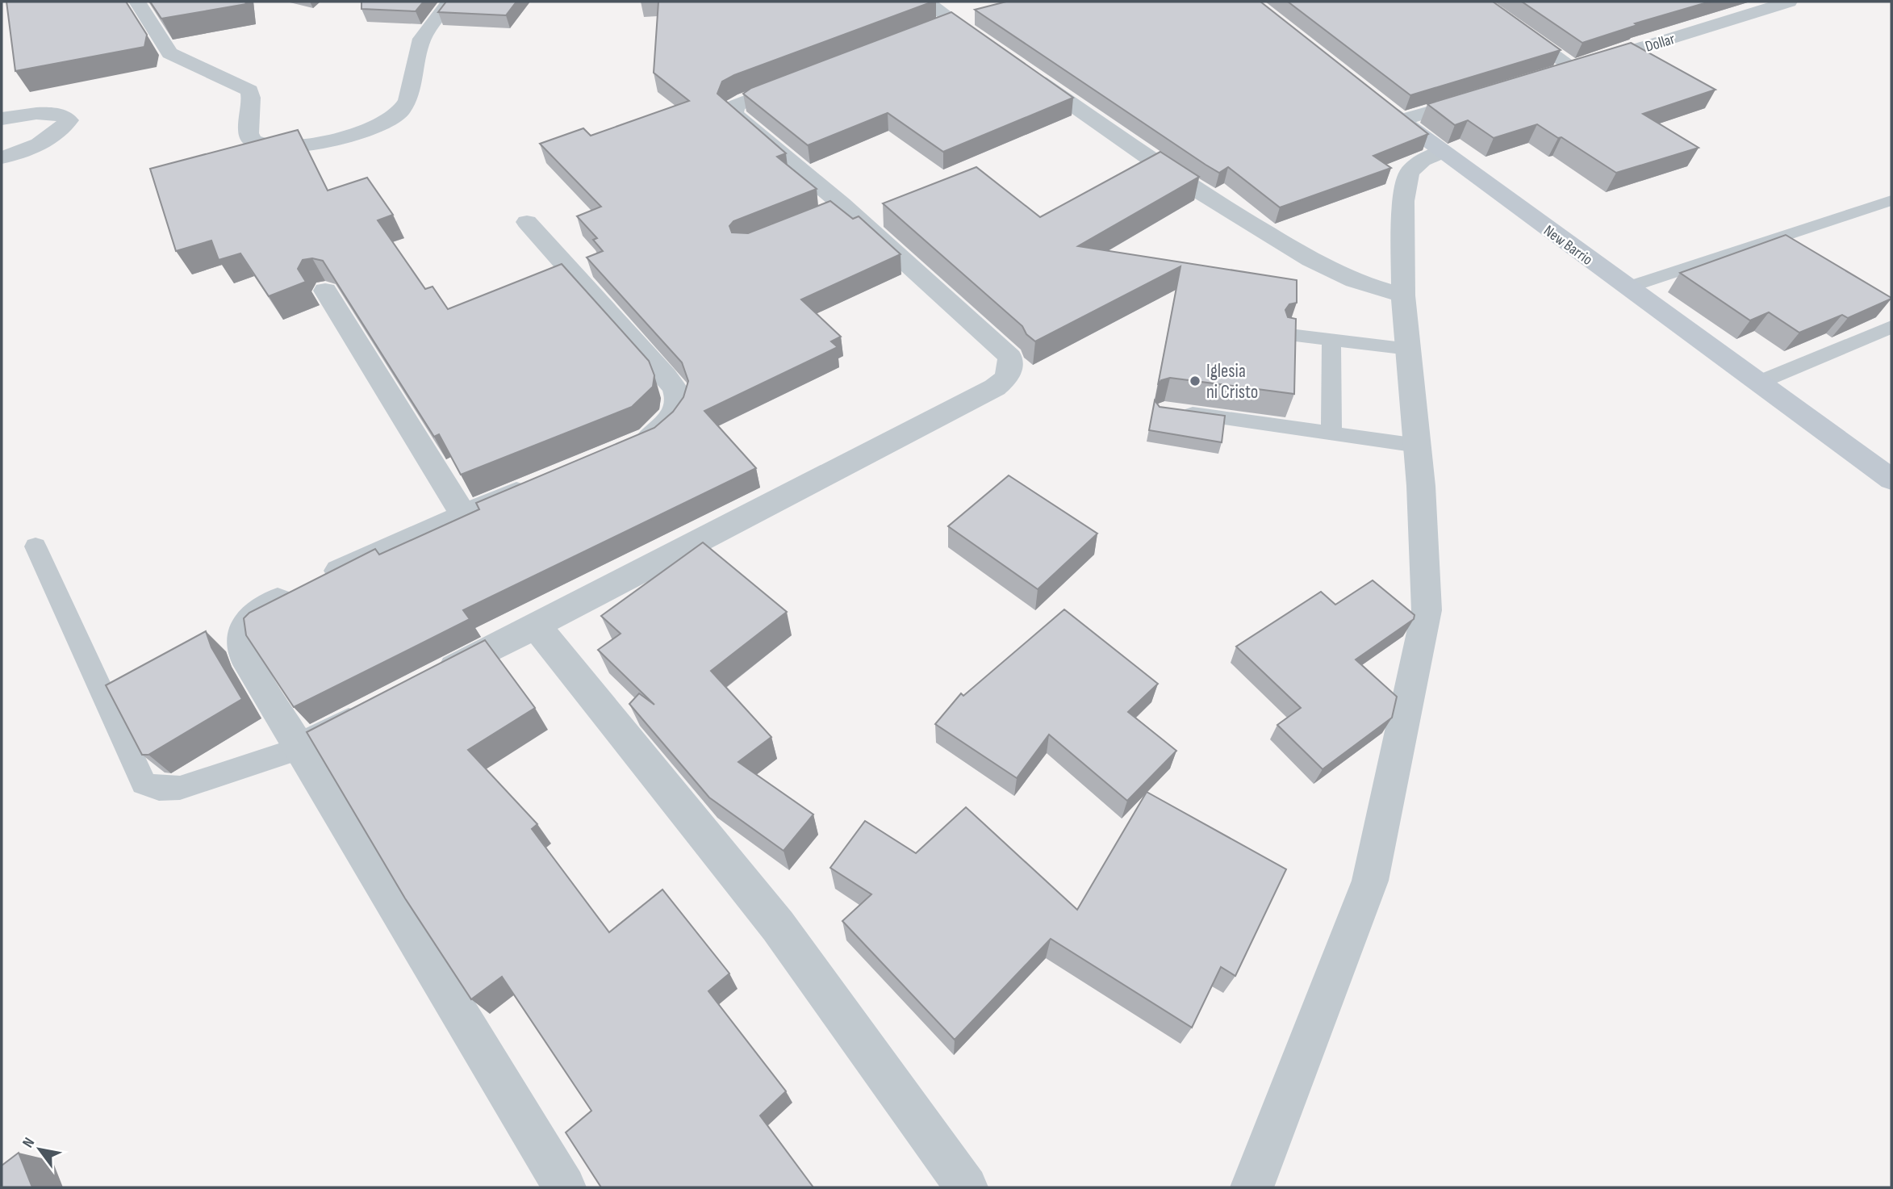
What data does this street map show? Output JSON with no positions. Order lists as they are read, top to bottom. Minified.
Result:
{"streets":{"main road":["New Barrio"],"street":["Dollar"]},"places":["Iglesia ni Cristo"],"north":"top left"}
